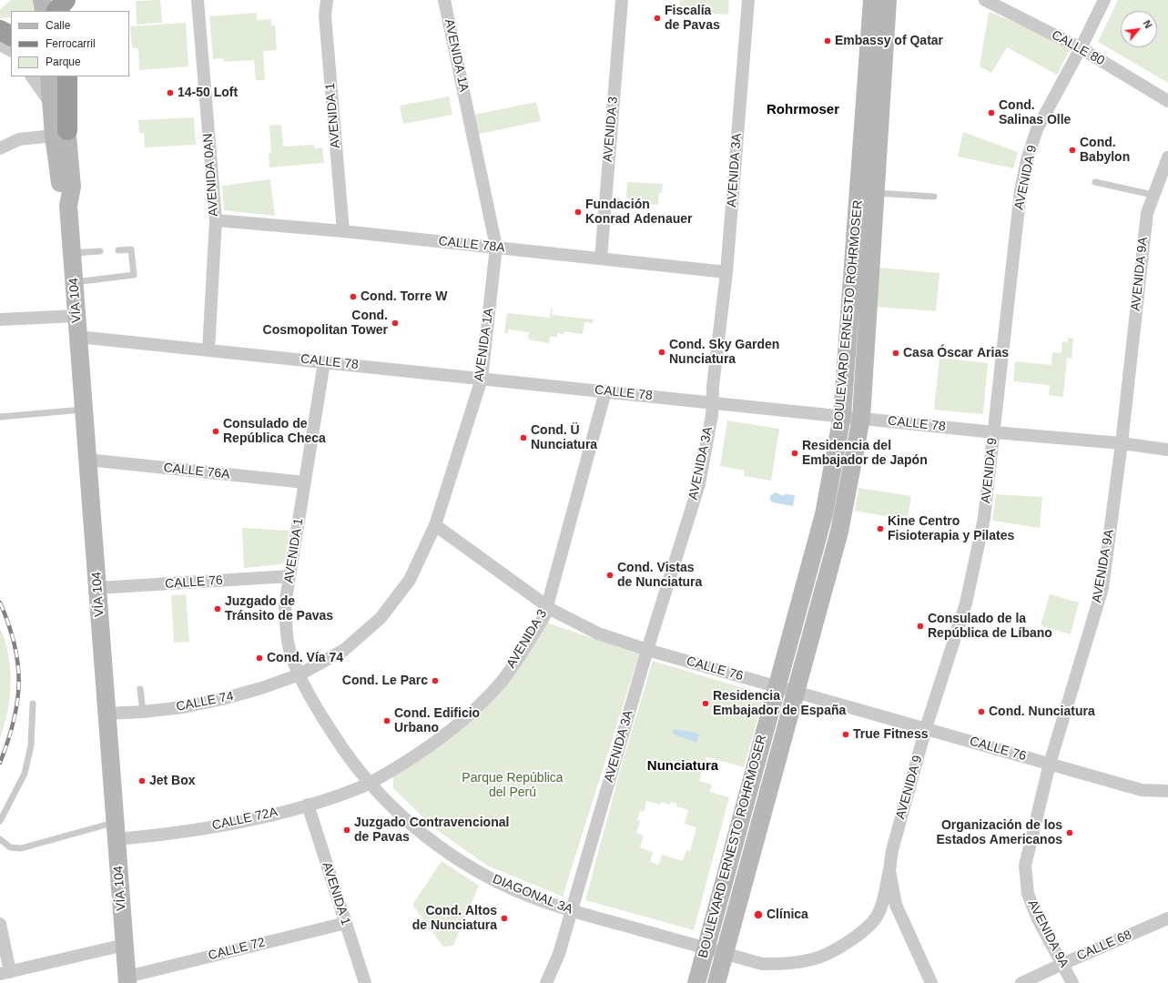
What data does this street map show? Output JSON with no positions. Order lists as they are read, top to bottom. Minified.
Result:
{"streets":{"main road":["VÍA 104","BOULEVARD ERNESTO ROHRMOSER"],"street":["CALLE 80","AVENIDA 1A","AVENIDA 1","AVENIDA 3","AVENIDA 3A","AVENIDA 0AN","AVENIDA 9","CALLE 78A","AVENIDA 9A","CALLE 78","CALLE 76A","CALLE 76","CALLE 74","CALLE 72A","DIAGONAL 3A","CALLE 68","CALLE 72"]},"crossings":[["CALLE 80","AVENIDA 9"],["AVENIDA 1A","AVENIDA 1"],["AVENIDA 1A","CALLE 78A"],["AVENIDA 1A","CALLE 78"],["AVENIDA 1A","CALLE 76"],["AVENIDA 1A","CALLE 74"],["AVENIDA 1","AVENIDA 3"],["AVENIDA 1","CALLE 78A"],["AVENIDA 1","CALLE 78"],["AVENIDA 1","CALLE 76A"],["AVENIDA 1","CALLE 76"],["AVENIDA 1","CALLE 74"],["AVENIDA 1","CALLE 72A"],["AVENIDA 1","DIAGONAL 3A"],["AVENIDA 1","CALLE 72"],["AVENIDA 3","CALLE 78A"],["AVENIDA 3","CALLE 78"],["AVENIDA 3","CALLE 76"],["AVENIDA 3","CALLE 72A"],["AVENIDA 3","DIAGONAL 3A"],["AVENIDA 3A","CALLE 78A"],["AVENIDA 3A","CALLE 78"],["AVENIDA 3A","CALLE 76"],["AVENIDA 3A","DIAGONAL 3A"],["AVENIDA 0AN","CALLE 78A"],["AVENIDA 0AN","CALLE 78"],["AVENIDA 9","CALLE 78"],["AVENIDA 9","CALLE 76"],["AVENIDA 9","DIAGONAL 3A"],["AVENIDA 9A","CALLE 78"],["AVENIDA 9A","CALLE 76"],["AVENIDA 9A","CALLE 68"],["VÍA 104","CALLE 78"],["VÍA 104","CALLE 76A"],["VÍA 104","CALLE 76"],["VÍA 104","CALLE 74"],["VÍA 104","CALLE 72A"],["VÍA 104","CALLE 72"],["BOULEVARD ERNESTO ROHRMOSER","CALLE 78"],["BOULEVARD ERNESTO ROHRMOSER","CALLE 76"],["BOULEVARD ERNESTO ROHRMOSER","DIAGONAL 3A"],["CALLE 72A","DIAGONAL 3A"]],"districts":["Rohrmoser","Nunciatura"],"parks":["Parque República del Perú"],"places":["Fiscalía de Pavas","Embassy of Qatar","14-50 Loft","Cond. Salinas Olle","Cond. Babylon","Fundación Konrad Adenauer","Cond. Torre W","Cond. Cosmopolitan Tower","Cond. Sky Garden Nunciatura","Casa Óscar Arias","Consulado de República Checa","Cond. Ü Nunciatura","Residencia del Embajador de Japón","Kine Centro Fisioterapia y Pilates","Cond. Vistas de Nunciatura","Juzgado de Tránsito de Pavas","Consulado de la República de Líbano","Cond. Vía 74","Cond. Le Parc","Residencia Embajador de España","Cond. Nunciatura","Cond. Edificio Urbano","True Fitness","Jet Box","Juzgado Contravencional de Pavas","Organización de los Estados Americanos","Clínica","Cond. Altos de Nunciatura"],"legend":["Calle","Ferrocarril","Parque"],"north":"top right"}
